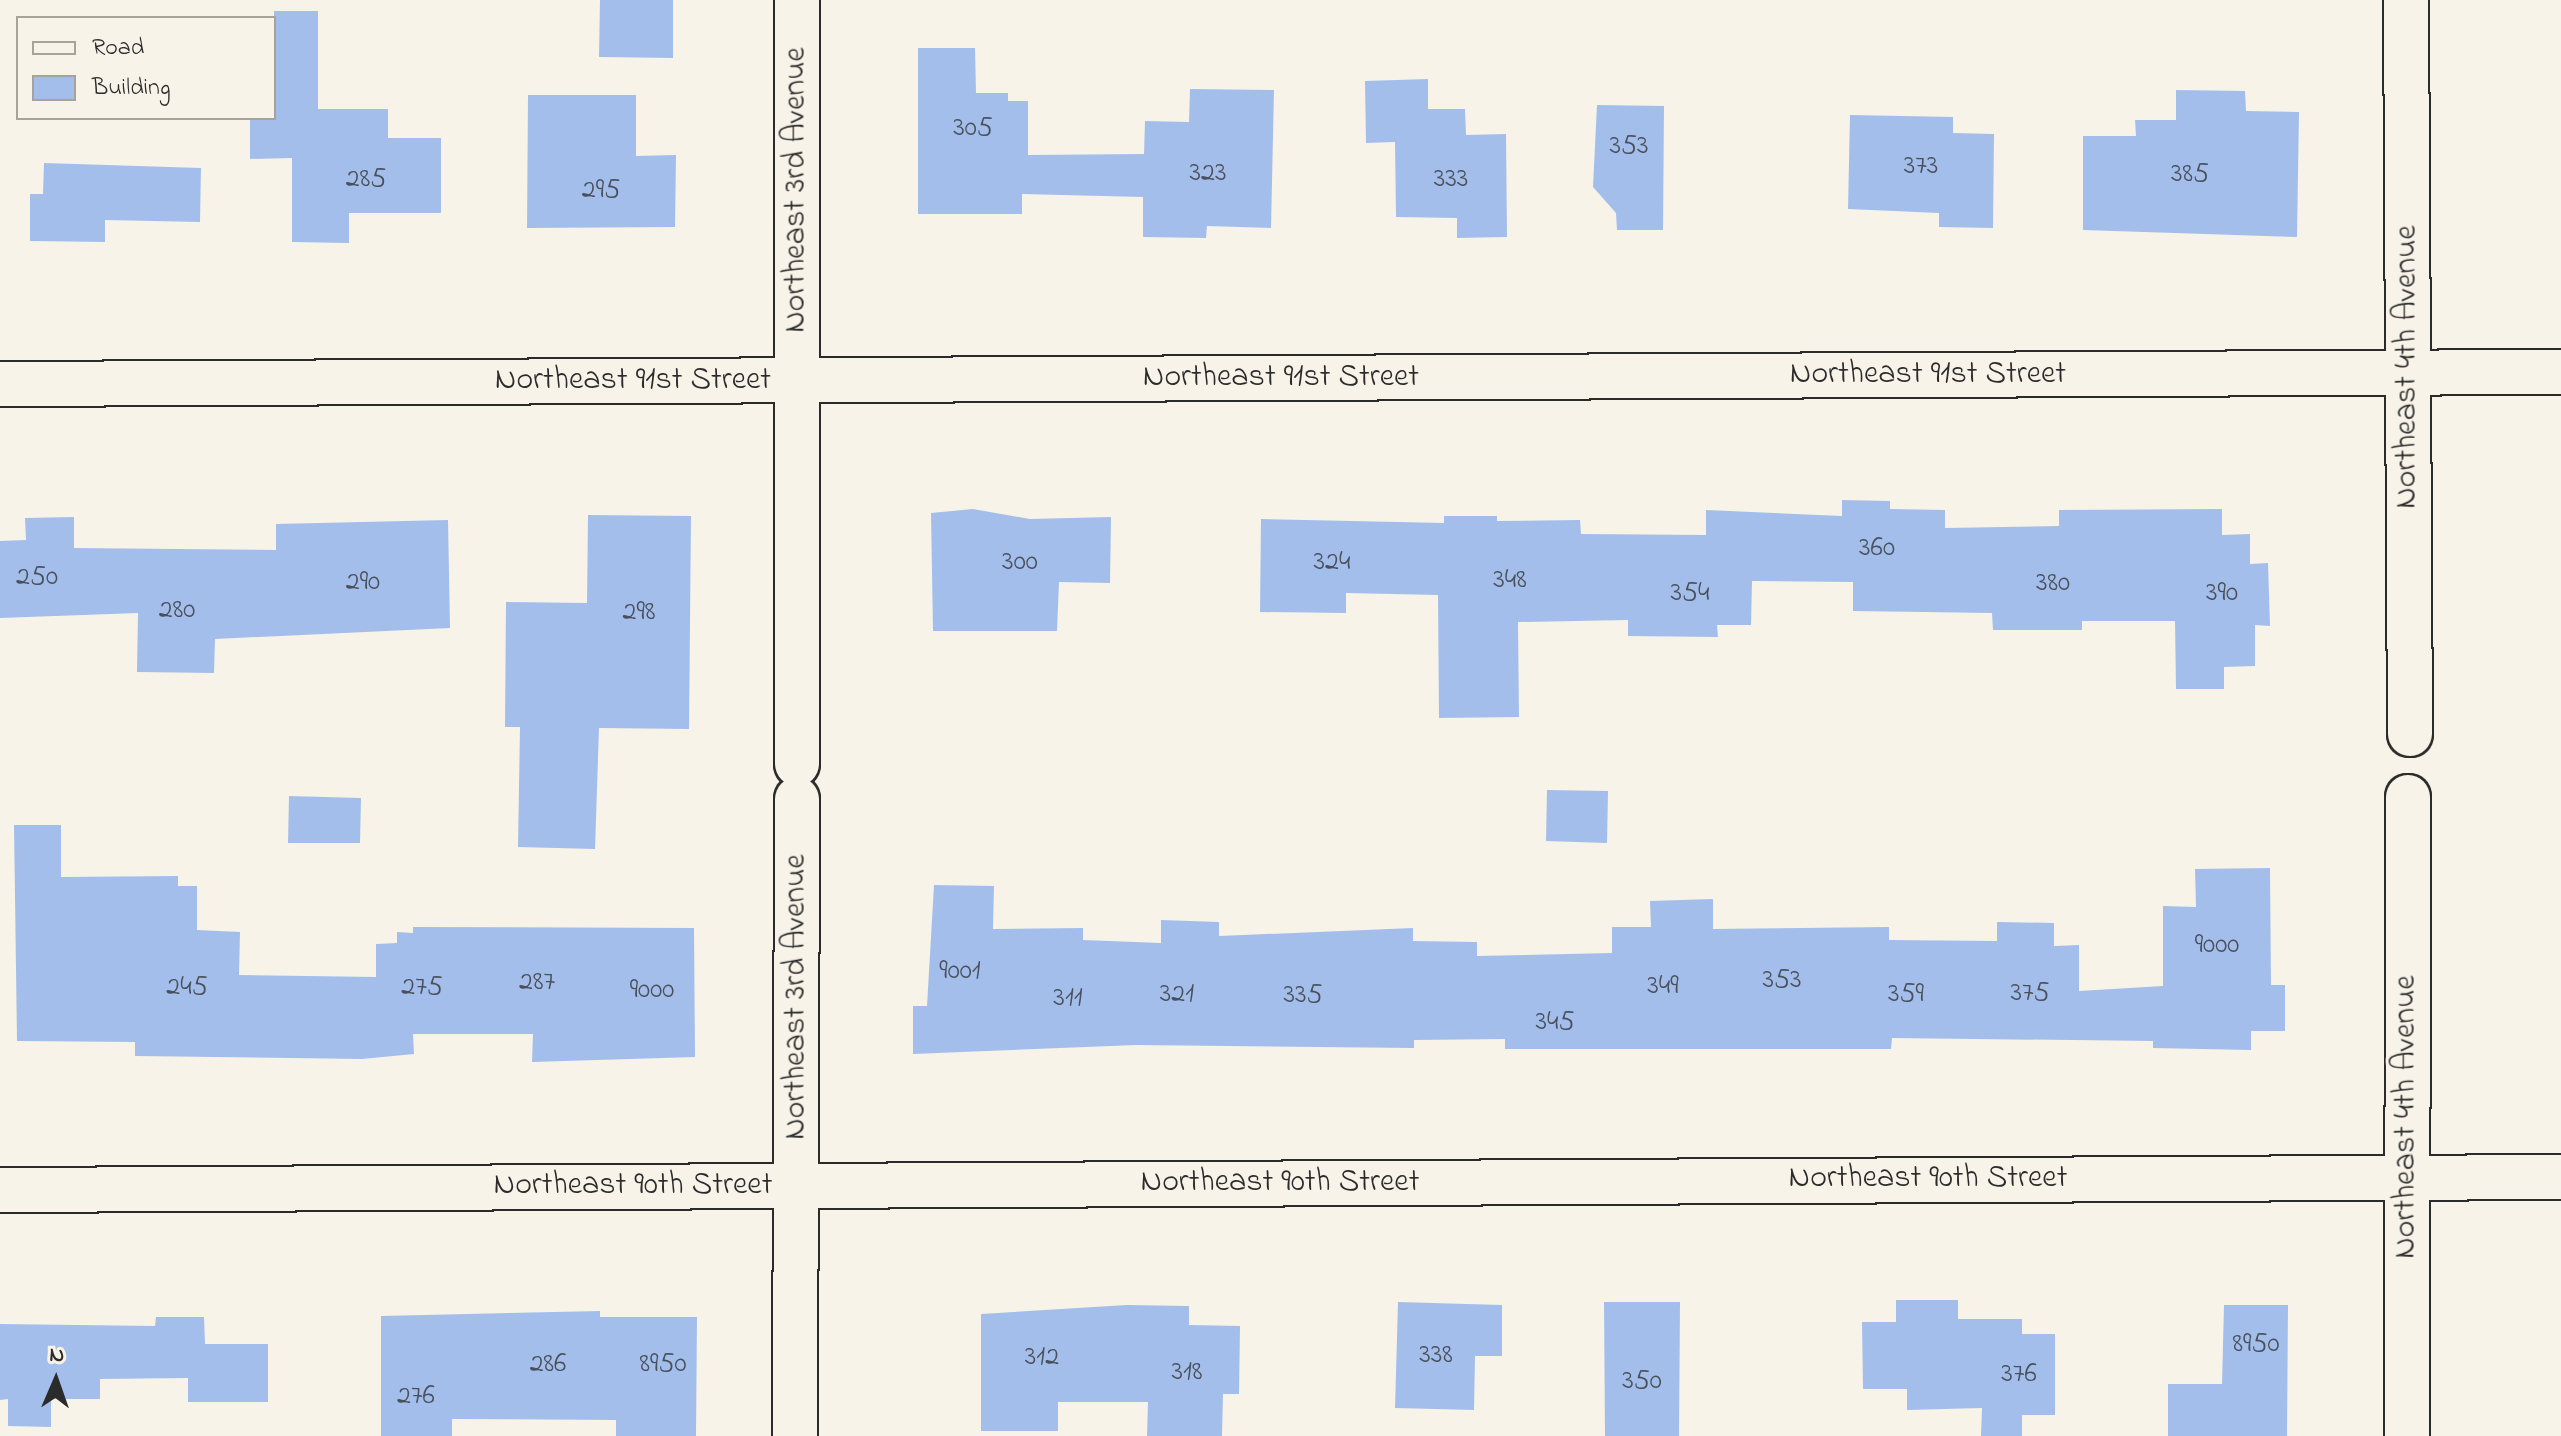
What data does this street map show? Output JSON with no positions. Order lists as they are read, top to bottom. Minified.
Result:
{"streets":{"street":["Northeast 3rd Avenue","Northeast 4th Avenue","Northeast 91st Street","Northeast 90th Street"]},"crossings":[["Northeast 3rd Avenue","Northeast 91st Street"],["Northeast 3rd Avenue","Northeast 90th Street"],["Northeast 4th Avenue","Northeast 91st Street"],["Northeast 4th Avenue","Northeast 90th Street"]],"house_numbers":["305","353","373","323","385","285","333","295","360","300","324","250","348","290","380","354","390","280","298","9000","9001","353","287","349","245","275","9000","375","321","359","335","311","345","8950","338","312","286","8950","318","376","350","276"],"legend":["Road","Building"],"north":"top"}
